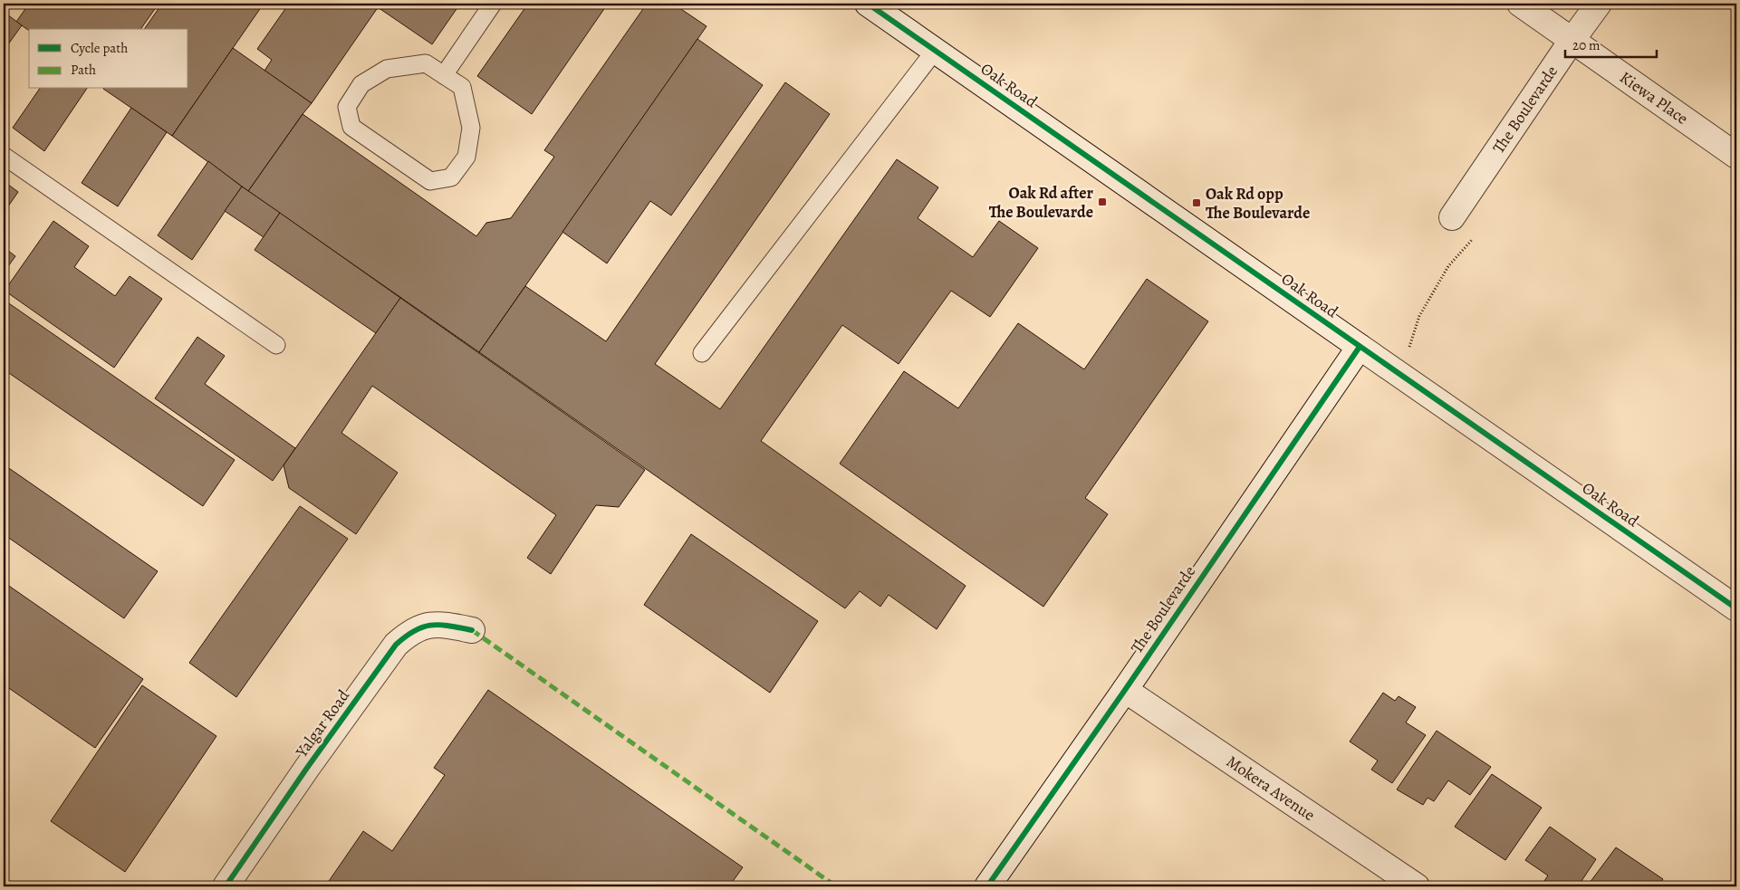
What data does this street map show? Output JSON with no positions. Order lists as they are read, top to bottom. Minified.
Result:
{"streets":{"street":["Oak Road","Kiewa Place","The Boulevarde","Yalgar Road","Mokera Avenue"]},"crossings":[["Oak Road","The Boulevarde"],["Kiewa Place","The Boulevarde"],["The Boulevarde","Mokera Avenue"]],"places":{"transit":["Oak Rd after The Boulevarde","Oak Rd opp The Boulevarde"]},"legend":["Cycle path","Path"],"scale_bar":"20 m"}
